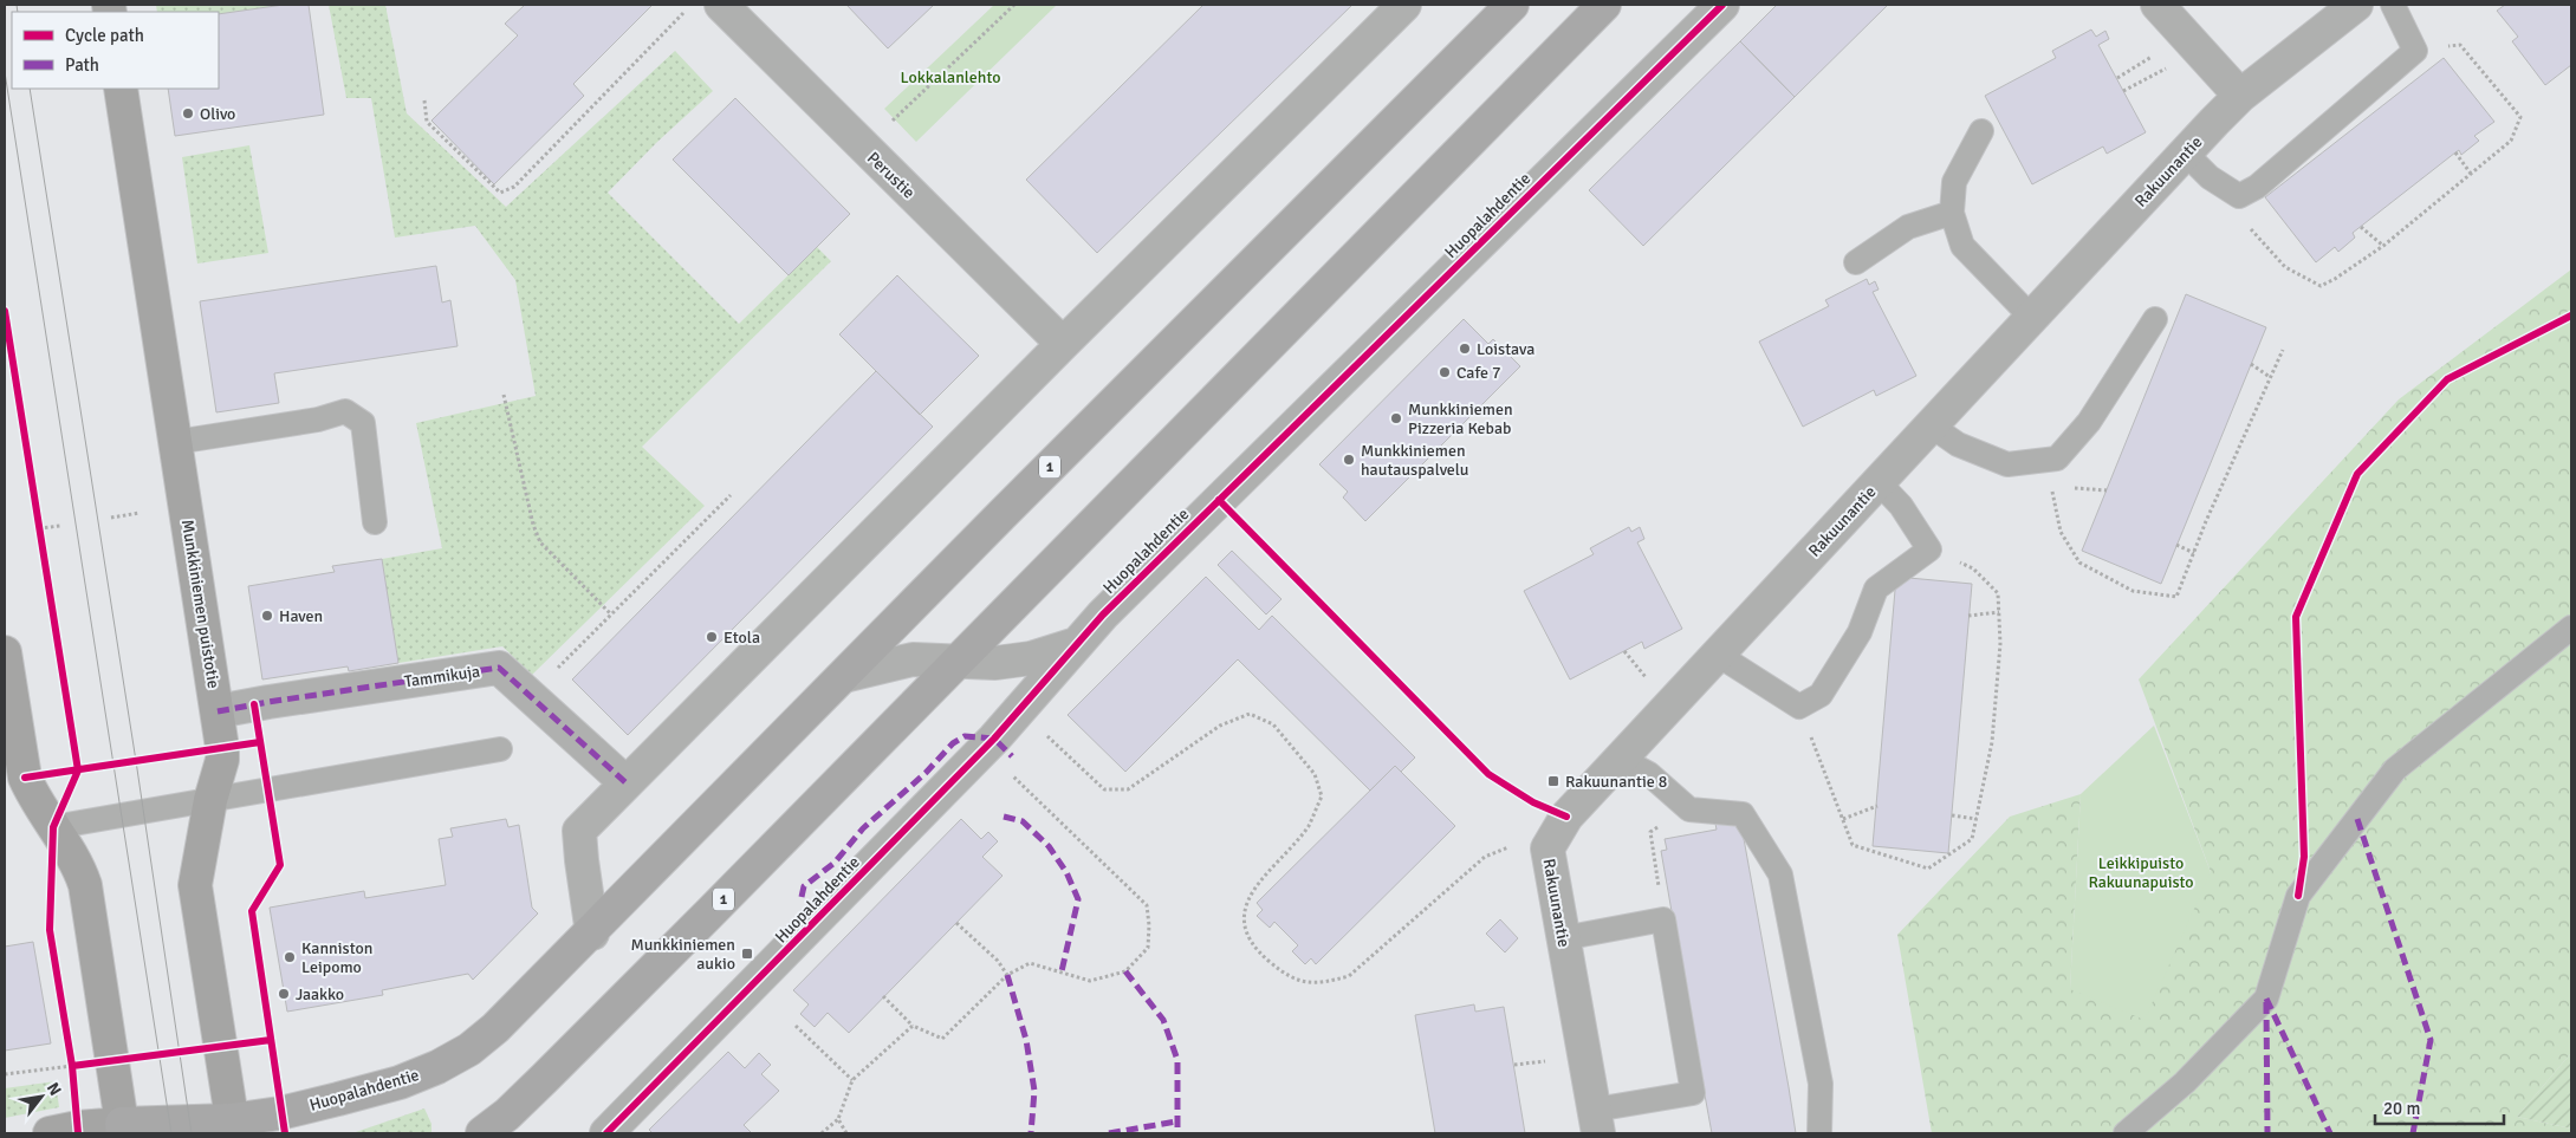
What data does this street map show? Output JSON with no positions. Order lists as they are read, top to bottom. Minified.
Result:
{"streets":{"main road":["Huopalahdentie","1"],"street":["Rakuunantie","Perustie","Munkkiniemen puistotie","Tammikuja"]},"crossings":[["Huopalahdentie","1"],["Huopalahdentie","Munkkiniemen puistotie"],["Munkkiniemen puistotie","Tammikuja"]],"parks":["Lokkalanlehto","Leikkipuisto Rakuunapuisto"],"places":{"other":["Olivo","Loistava","Cafe 7","Munkkiniemen Pizzeria Kebab","Munkkiniemen hautauspalvelu","Haven","Etola","Kanniston Leipomo","Jaakko"],"transit":["Rakuunantie 8","Munkkiniemen aukio"]},"legend":["Cycle path","Path"],"scale_bar":"20 m","north":"top right"}
